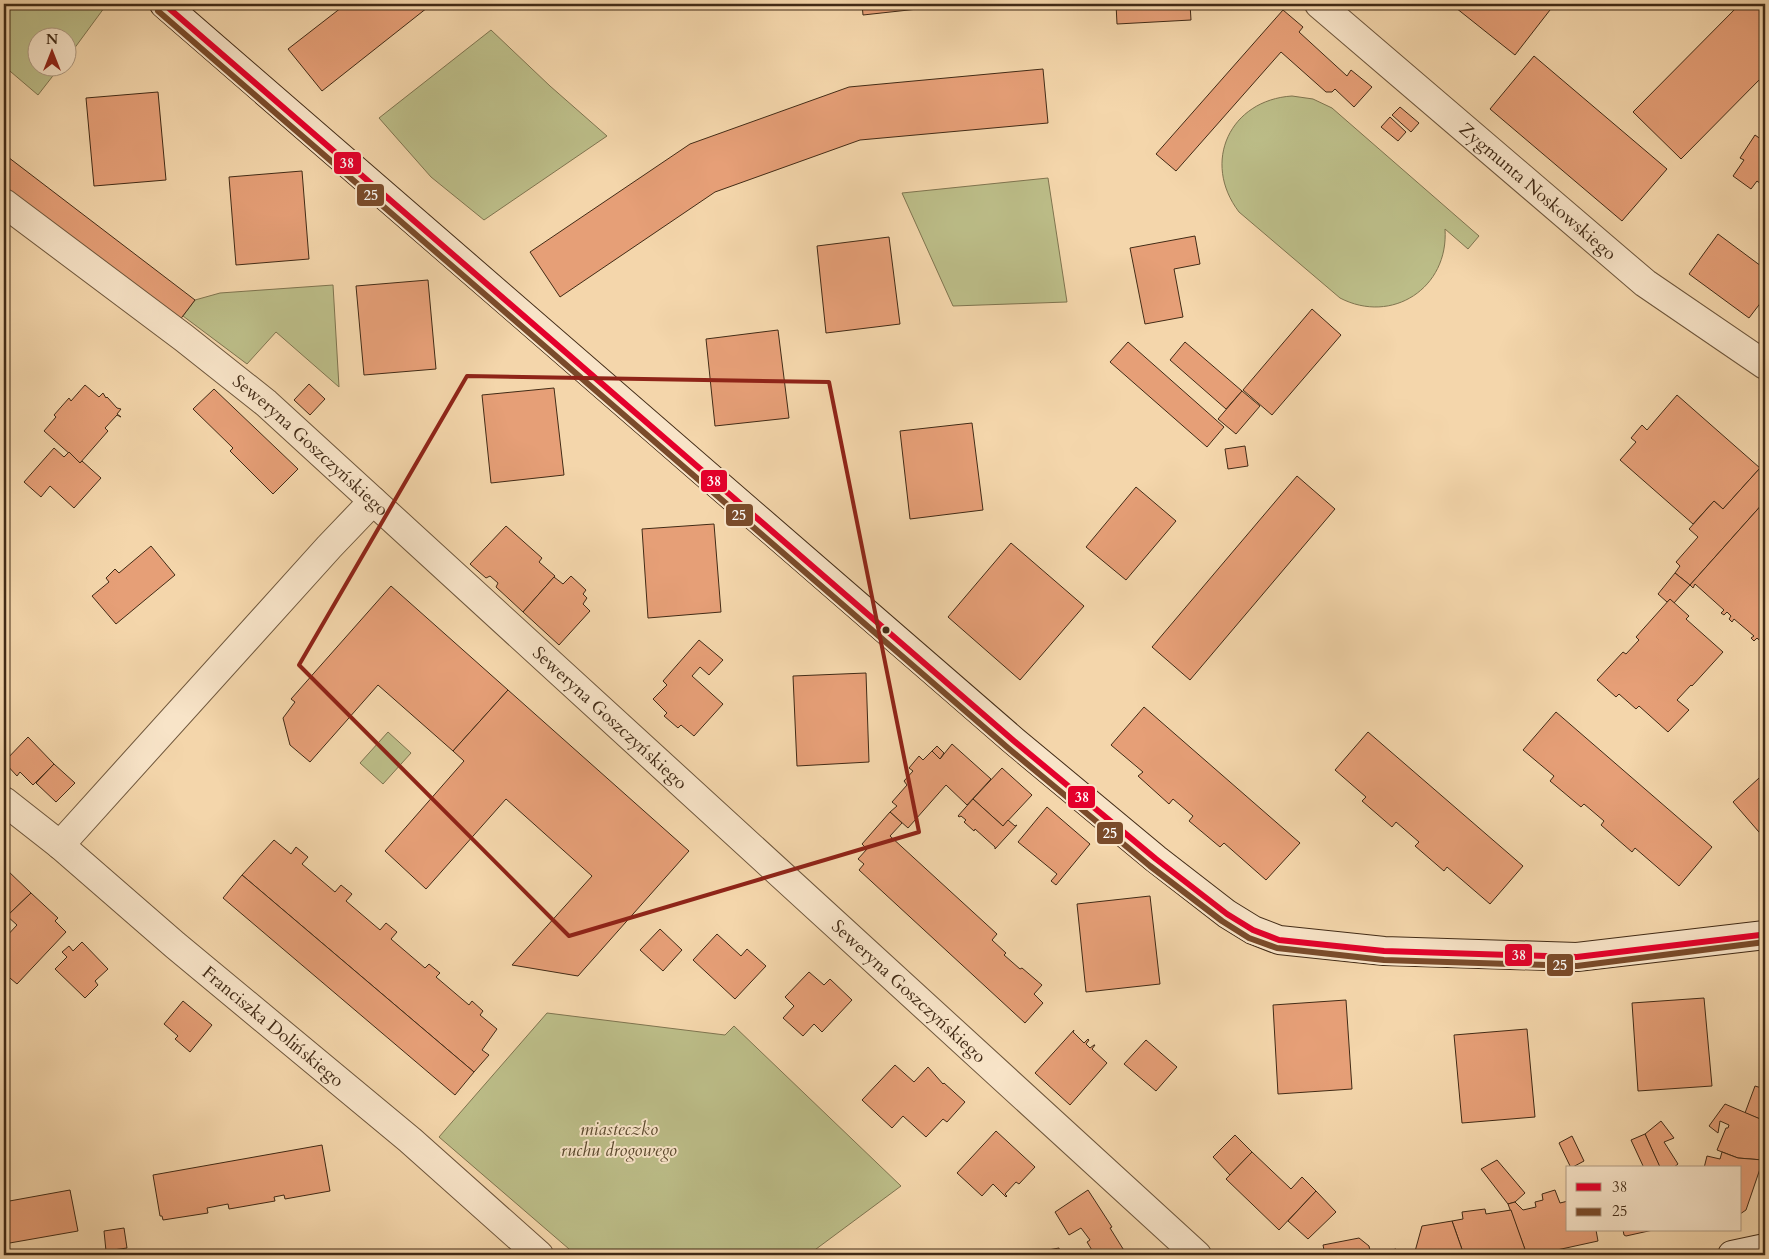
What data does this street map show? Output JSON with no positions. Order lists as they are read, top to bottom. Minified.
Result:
{"streets":{"street":["Zygmunta Noskowskiego","Seweryna Goszczyńskiego","Franciszka Dolińskiego"]},"parks":["miasteczko ruchu drogowego"],"lines":["transit line 38","transit line 25"],"legend":["38","25"],"north":"top"}
